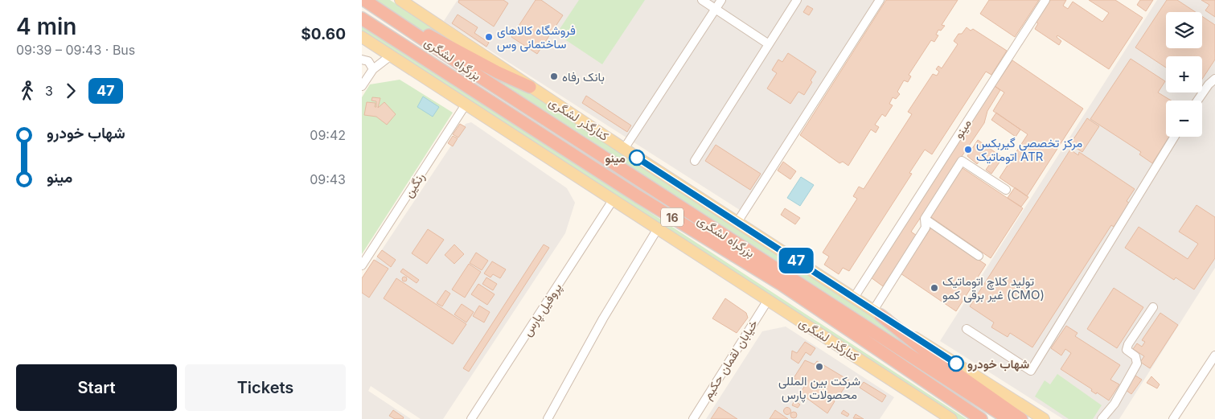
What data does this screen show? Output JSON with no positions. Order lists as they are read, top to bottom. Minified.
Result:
{"streets":{"highway":["بزرگراه لشگری","16"],"main road":["کنارگذر لشگری"],"street":["مینو","رنگین","پروفیل پارس","خیابان لقمان حکیم"]},"crossings":[["کنارگذر لشگری","مینو"],["کنارگذر لشگری","رنگین"],["کنارگذر لشگری","پروفیل پارس"],["کنارگذر لشگری","خیابان لقمان حکیم"]],"places":["فروشگاه کالاهای ساختمانی وس","بانک رفاه","مرکز تخصصی گیربکس اتوماتیک ATR","مینو","تولید کلاچ اتوماتیک غیر برقی کمو (CMO)","شهاب خودرو","شرکت بین المللی محصولات پارس"],"lines":["bus line 47"],"page":{"heading":["4 min","09:39 – 09:43 · Bus","$0.60"],"on_map":"47","map_buttons":["+","−"],"legs":["3","47"],"list":[{"name":"شهاب خودرو","value":"09:42"},{"name":"مینو","value":"09:43"}],"buttons":["Start","Tickets"]}}
